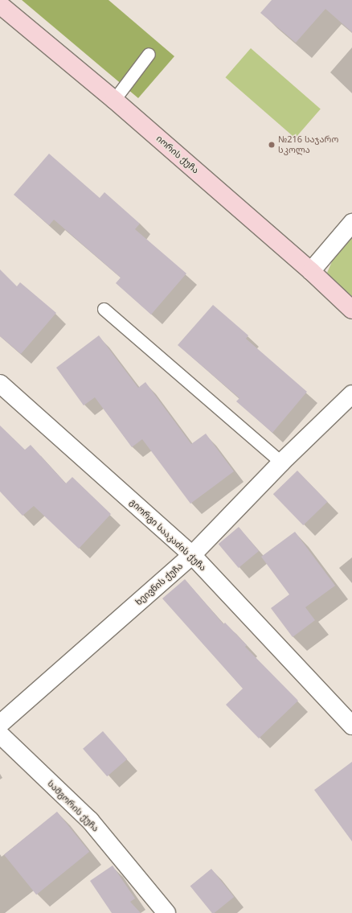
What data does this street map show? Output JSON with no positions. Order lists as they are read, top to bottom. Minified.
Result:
{"streets":{"street":["იორის ქუჩა","გიორგი სააკაძის ქუჩა","ხეივნის ქუჩა","სამგორის ქუჩა"]},"crossings":[["გიორგი სააკაძის ქუჩა","ხეივნის ქუჩა"]],"places":["№216 საჯარო სკოლა"]}
